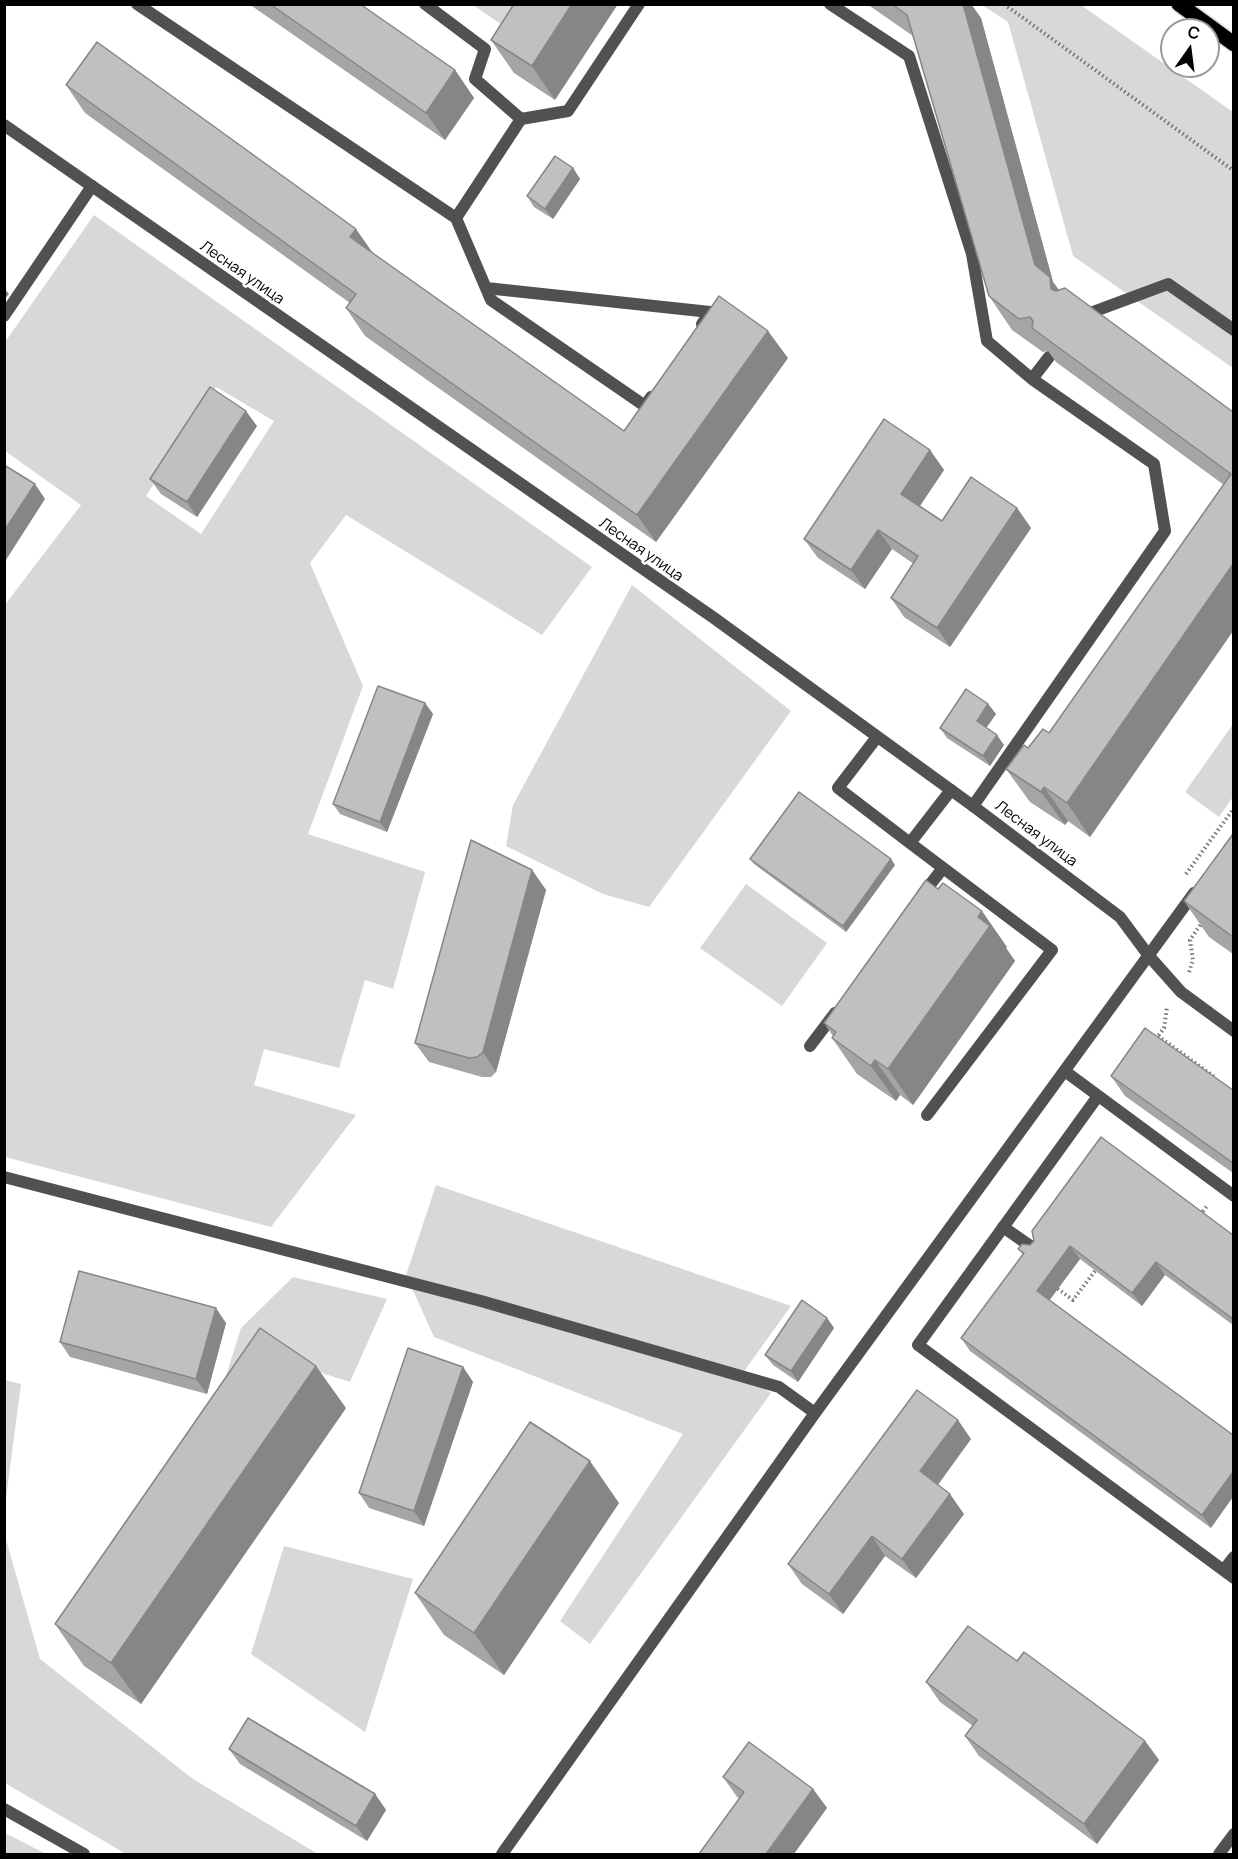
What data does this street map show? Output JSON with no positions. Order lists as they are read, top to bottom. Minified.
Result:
{"streets":{"street":["Лесная улица"]},"north":"top"}
